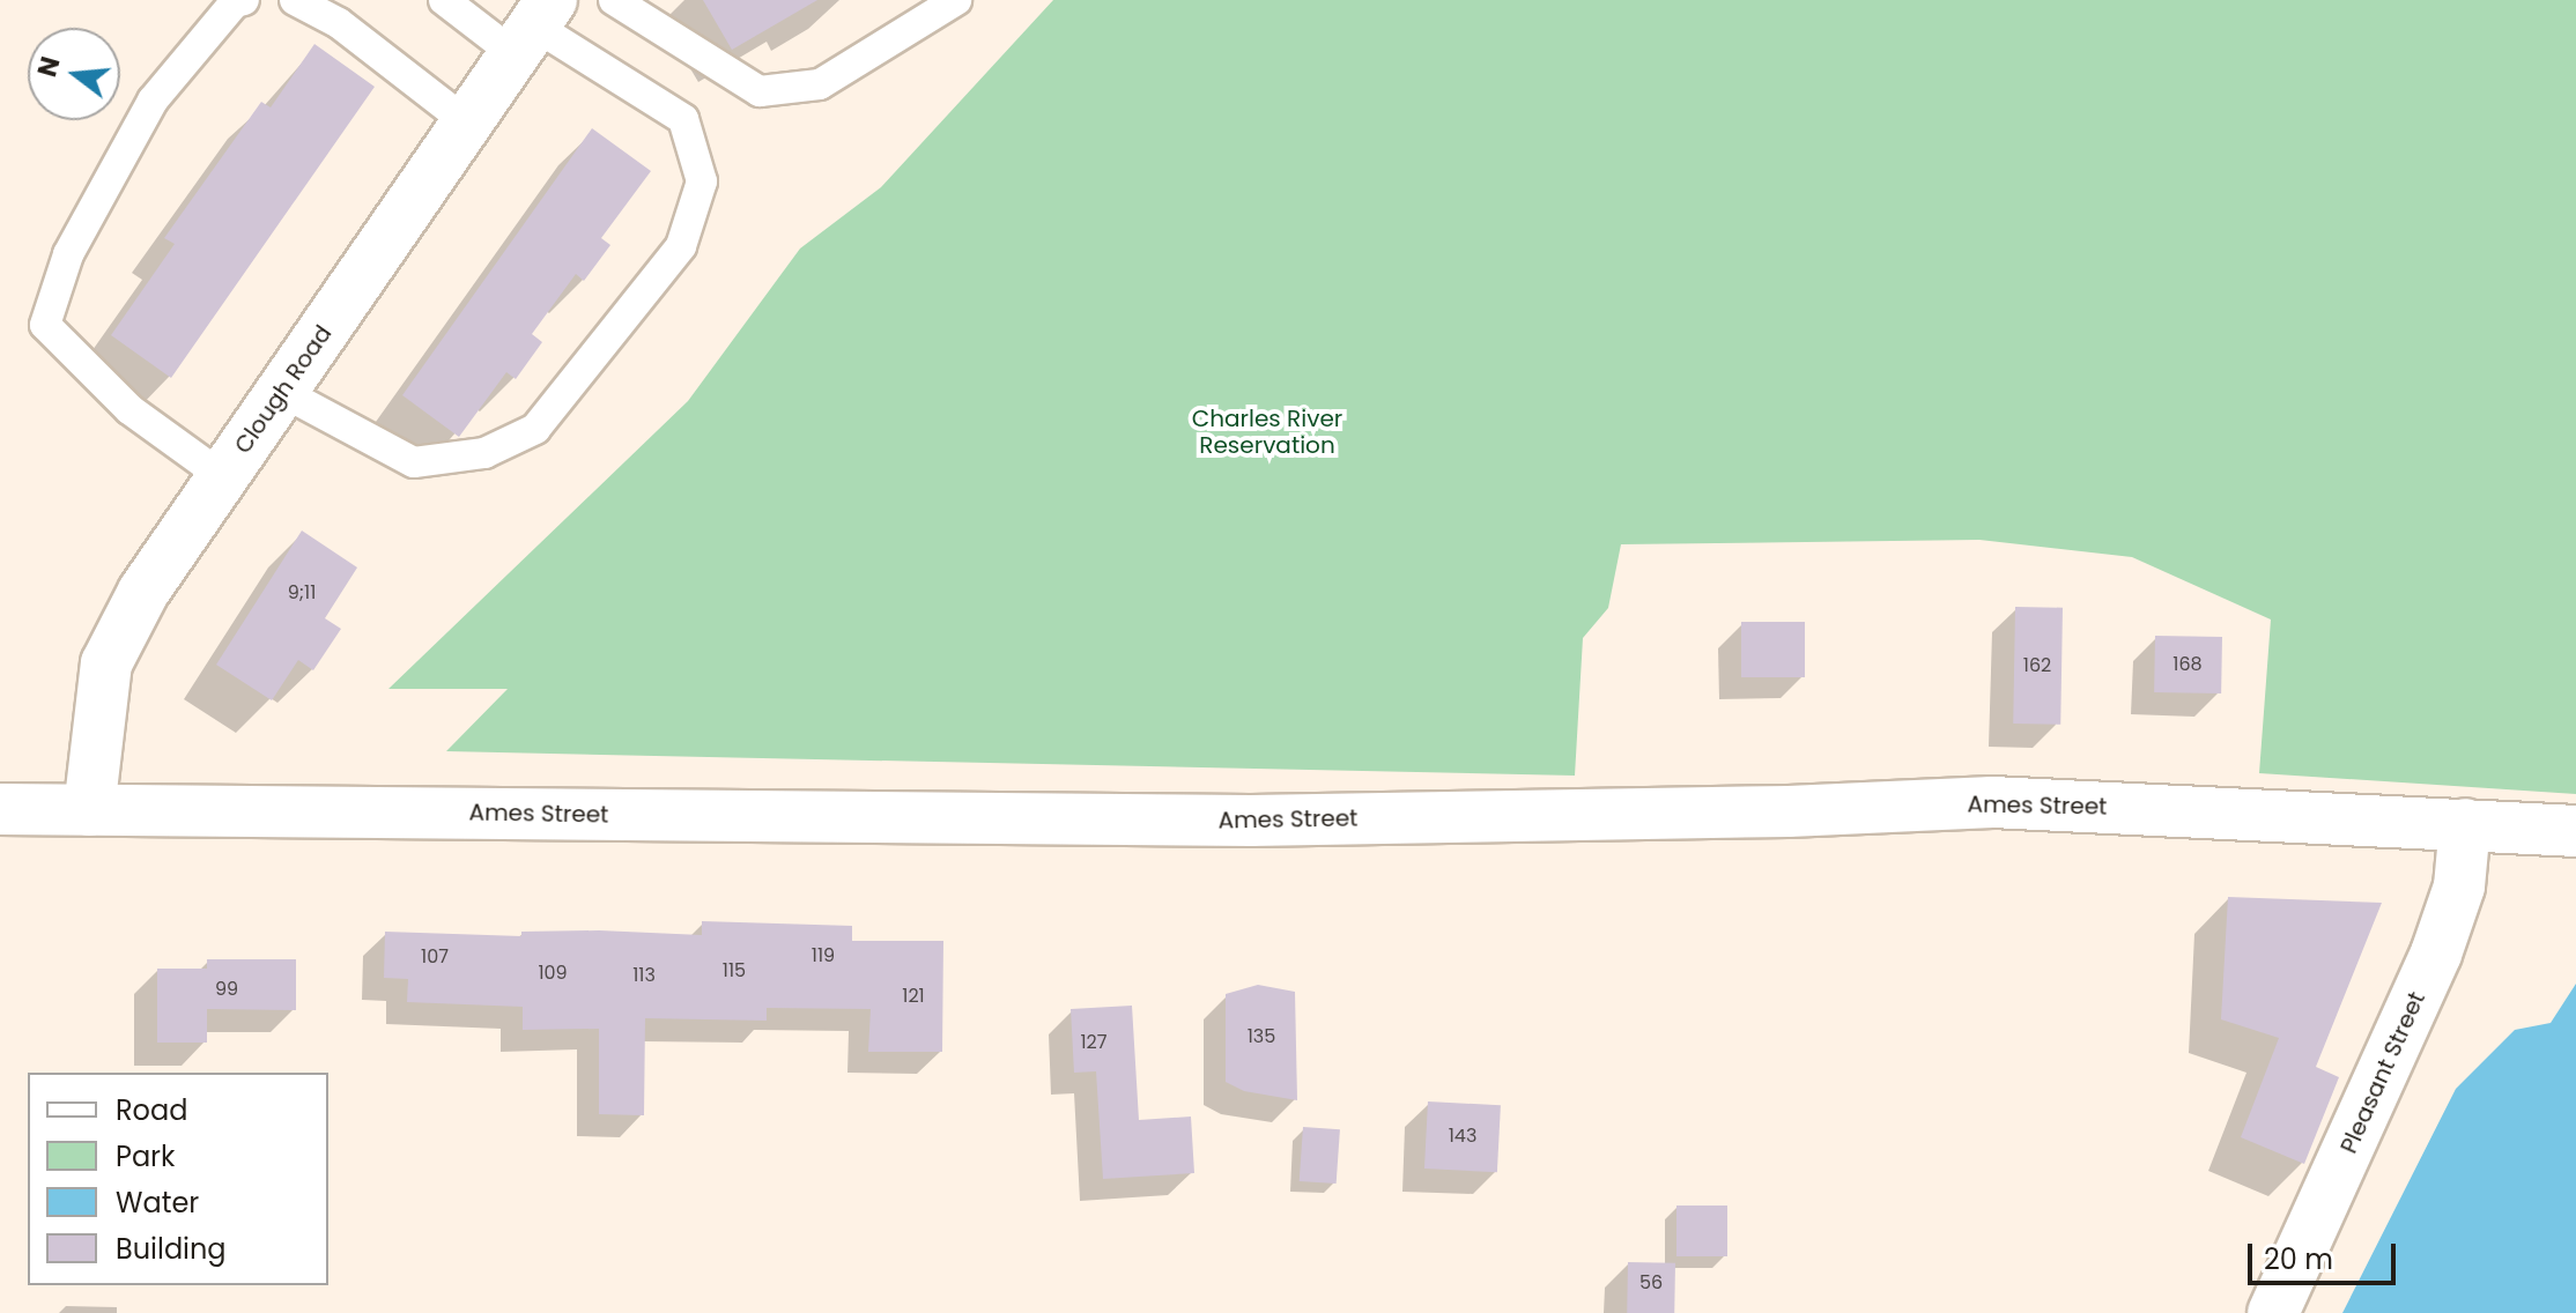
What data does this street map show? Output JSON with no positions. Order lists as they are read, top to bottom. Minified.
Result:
{"streets":{"street":["Clough Road","Ames Street","Pleasant Street"]},"crossings":[["Clough Road","Ames Street"],["Ames Street","Pleasant Street"]],"parks":["Charles River Reservation"],"house_numbers":["9;11","168","162","119","107","115","109","113","99","121","135","127","143","56"],"legend":["Road","Park","Water","Building"],"scale_bar":"20 m","north":"left"}
